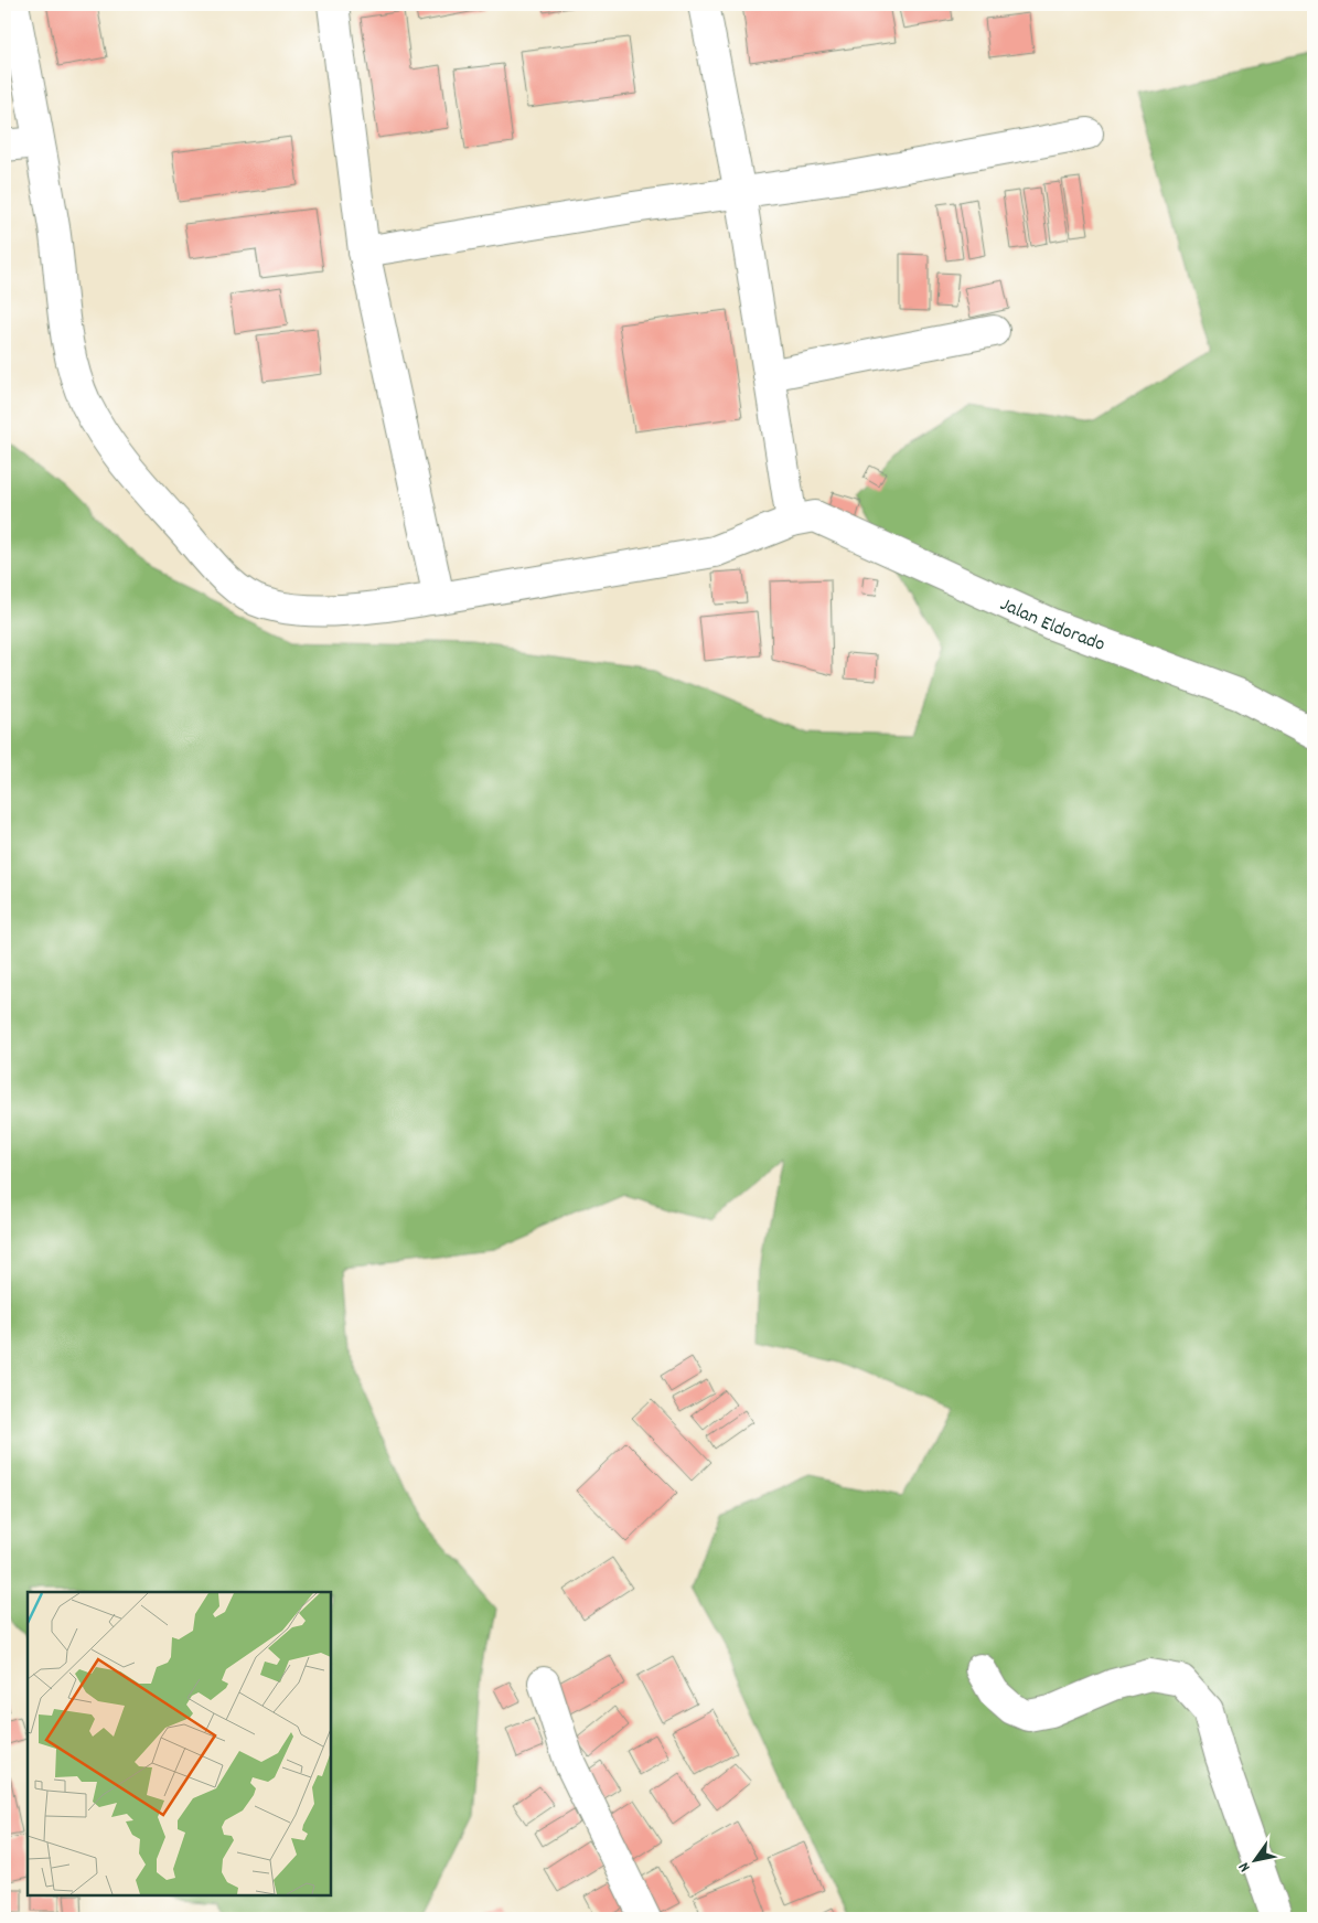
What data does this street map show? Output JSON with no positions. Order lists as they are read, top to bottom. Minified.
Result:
{"streets":{"street":["Jalan Eldorado"]},"north":"bottom left"}
